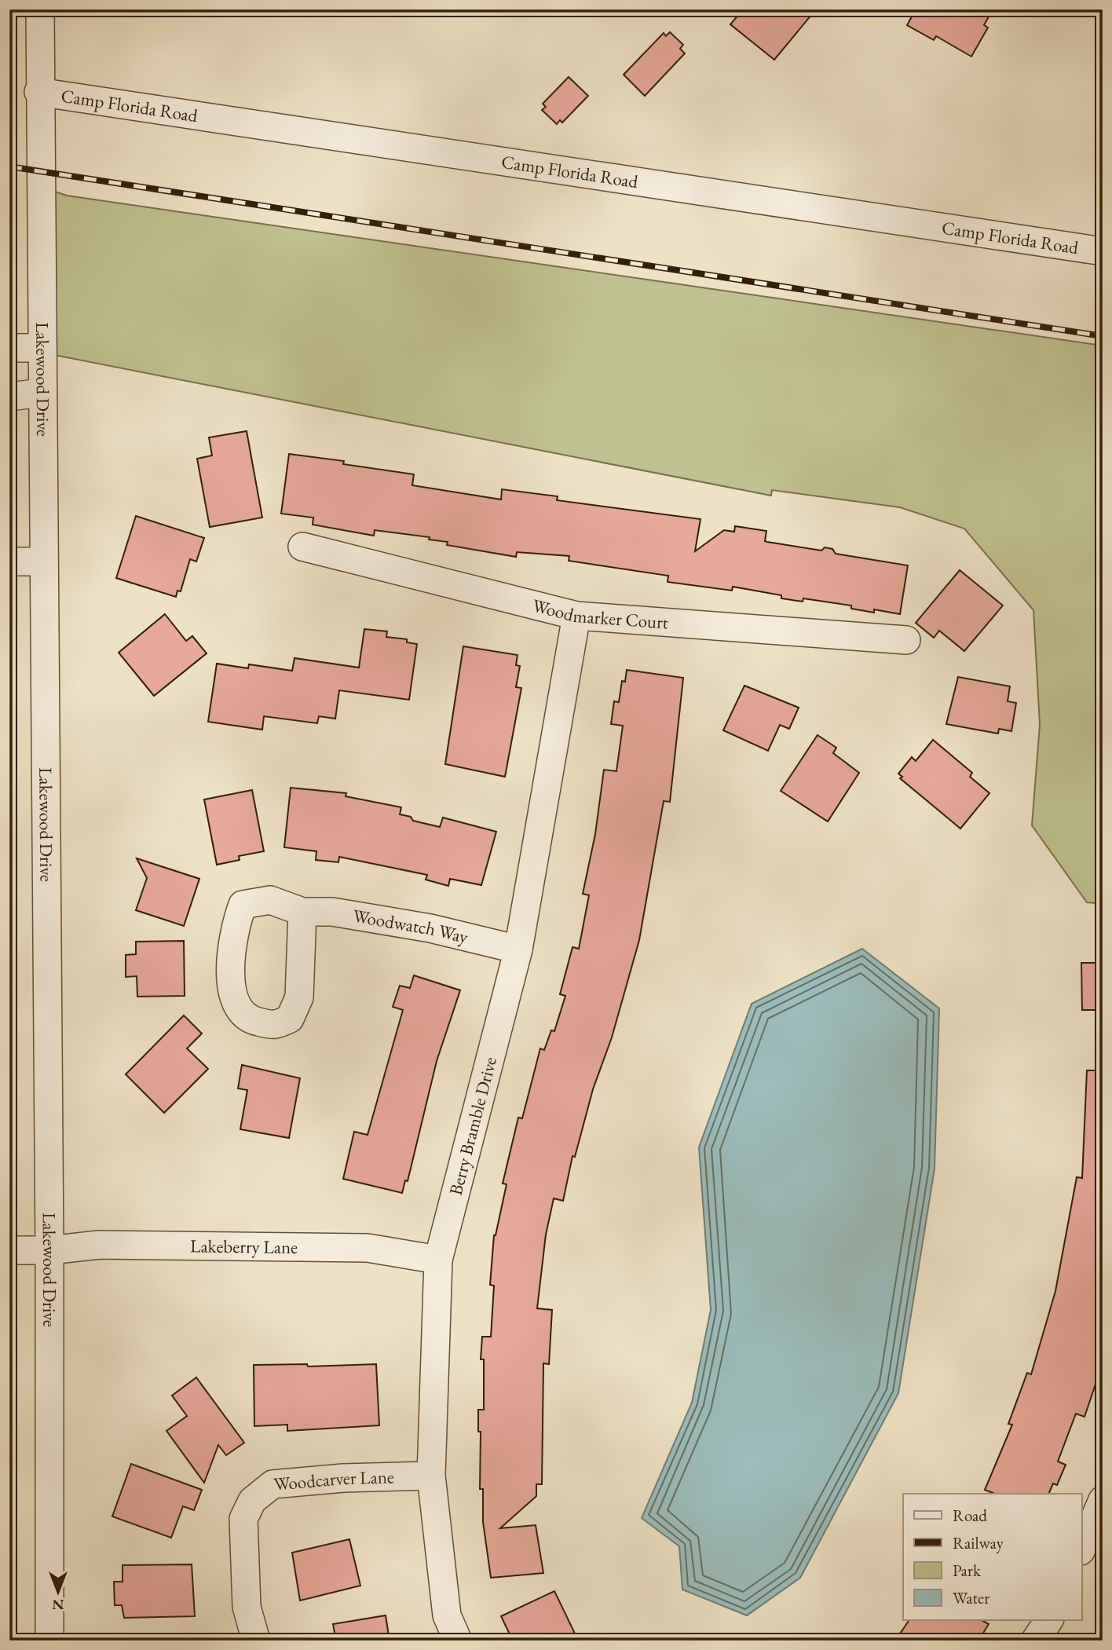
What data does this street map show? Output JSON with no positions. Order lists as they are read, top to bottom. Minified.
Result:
{"streets":{"street":["Camp Florida Road","Lakewood Drive","Woodmarker Court","Woodwatch Way","Berry Bramble Drive","Lakeberry Lane","Woodcarver Lane"]},"crossings":[["Camp Florida Road","Lakewood Drive"],["Lakewood Drive","Lakeberry Lane"],["Woodmarker Court","Berry Bramble Drive"],["Woodwatch Way","Berry Bramble Drive"],["Berry Bramble Drive","Lakeberry Lane"],["Berry Bramble Drive","Woodcarver Lane"]],"legend":["Road","Railway","Park","Water"],"north":"bottom"}
